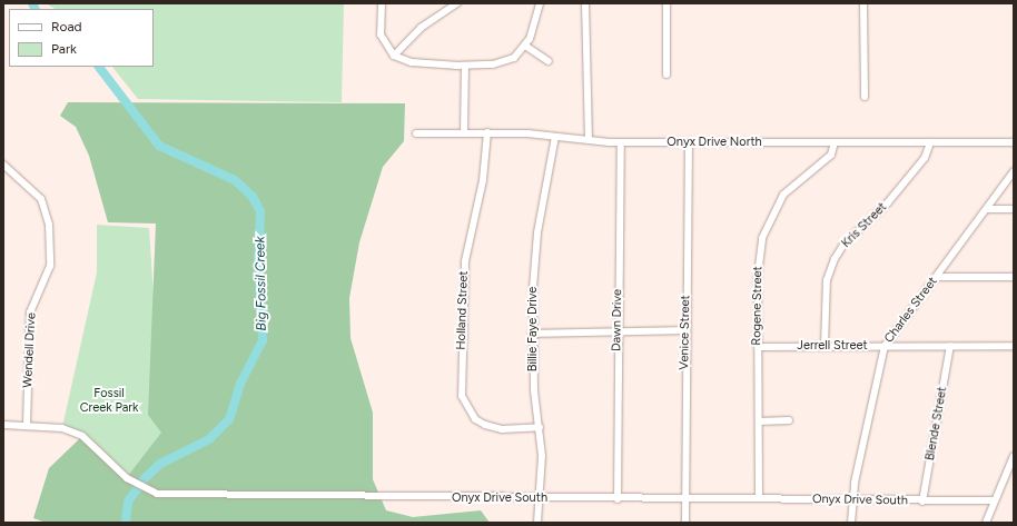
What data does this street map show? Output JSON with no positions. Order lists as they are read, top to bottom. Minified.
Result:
{"streets":{"street":["Onyx Drive North","Kris Street","Rogene Street","Holland Street","Charles Street","Dawn Drive","Billie Faye Drive","Venice Street","Jerrell Street","Wendell Drive","Blende Street","Onyx Drive South"]},"crossings":[["Onyx Drive North","Kris Street"],["Onyx Drive North","Rogene Street"],["Onyx Drive North","Holland Street"],["Onyx Drive North","Dawn Drive"],["Onyx Drive North","Billie Faye Drive"],["Onyx Drive North","Venice Street"],["Kris Street","Jerrell Street"],["Rogene Street","Jerrell Street"],["Rogene Street","Onyx Drive South"],["Holland Street","Billie Faye Drive"],["Charles Street","Jerrell Street"],["Charles Street","Onyx Drive South"],["Dawn Drive","Onyx Drive South"],["Billie Faye Drive","Onyx Drive South"],["Venice Street","Onyx Drive South"],["Jerrell Street","Blende Street"],["Wendell Drive","Onyx Drive South"],["Blende Street","Onyx Drive South"]],"water":["Big Fossil Creek"],"parks":["Fossil Creek Park"],"legend":["Road","Park"]}
